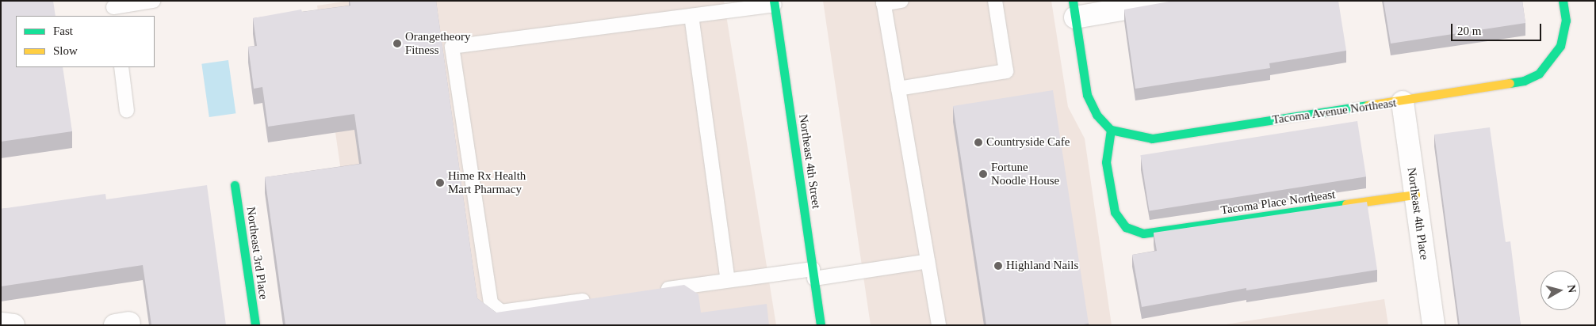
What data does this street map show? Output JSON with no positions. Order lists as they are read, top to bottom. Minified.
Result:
{"streets":{"street":["Tacoma Avenue Northeast","Northeast 4th Street","Tacoma Place Northeast","Northeast 4th Place","Northeast 3rd Place"]},"crossings":[["Tacoma Avenue Northeast","Tacoma Place Northeast"],["Tacoma Avenue Northeast","Northeast 4th Place"],["Tacoma Place Northeast","Northeast 4th Place"]],"places":["Orangetheory Fitness","Countryside Cafe","Fortune Noodle House","Hime Rx Health Mart Pharmacy","Highland Nails"],"legend":["Fast","Slow"],"scale_bar":"20 m","north":"right"}
